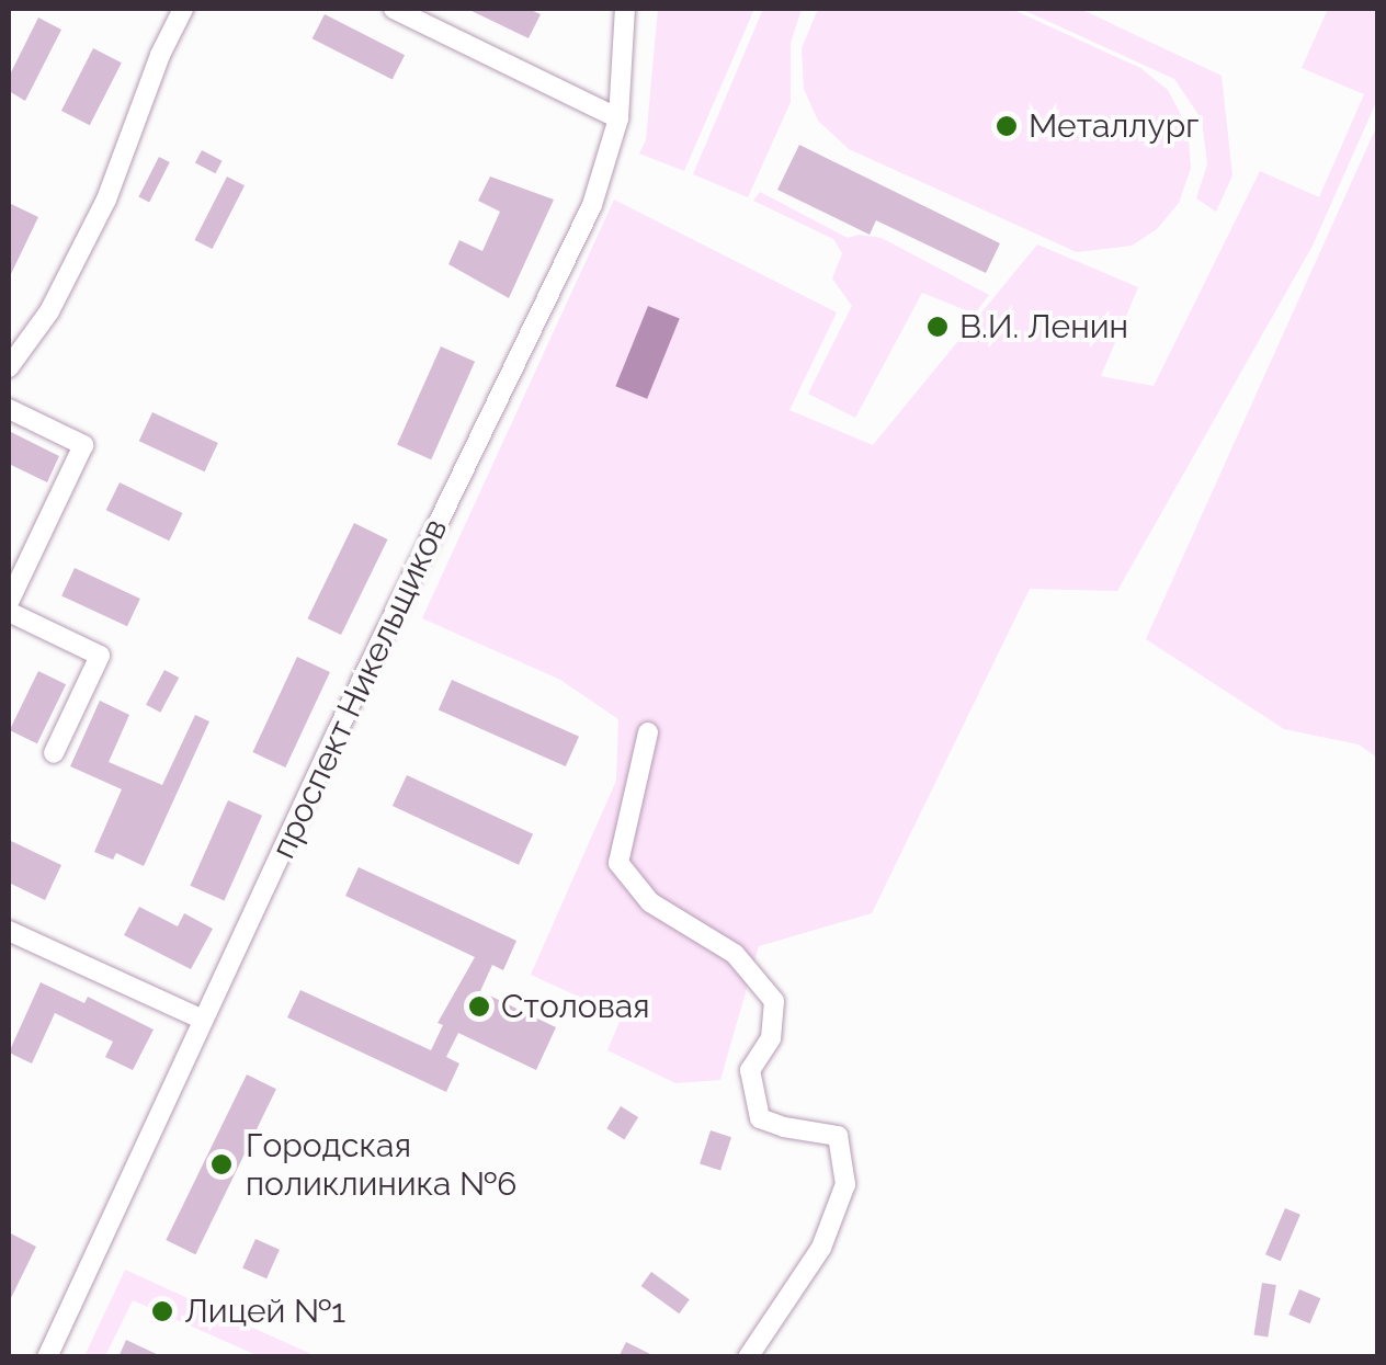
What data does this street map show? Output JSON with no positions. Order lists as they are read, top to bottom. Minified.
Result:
{"streets":{"street":["проспект Никельщиков"]},"places":["Металлург","В.И. Ленин","Столовая","Городская поликлиника №6","Лицей №1"]}
